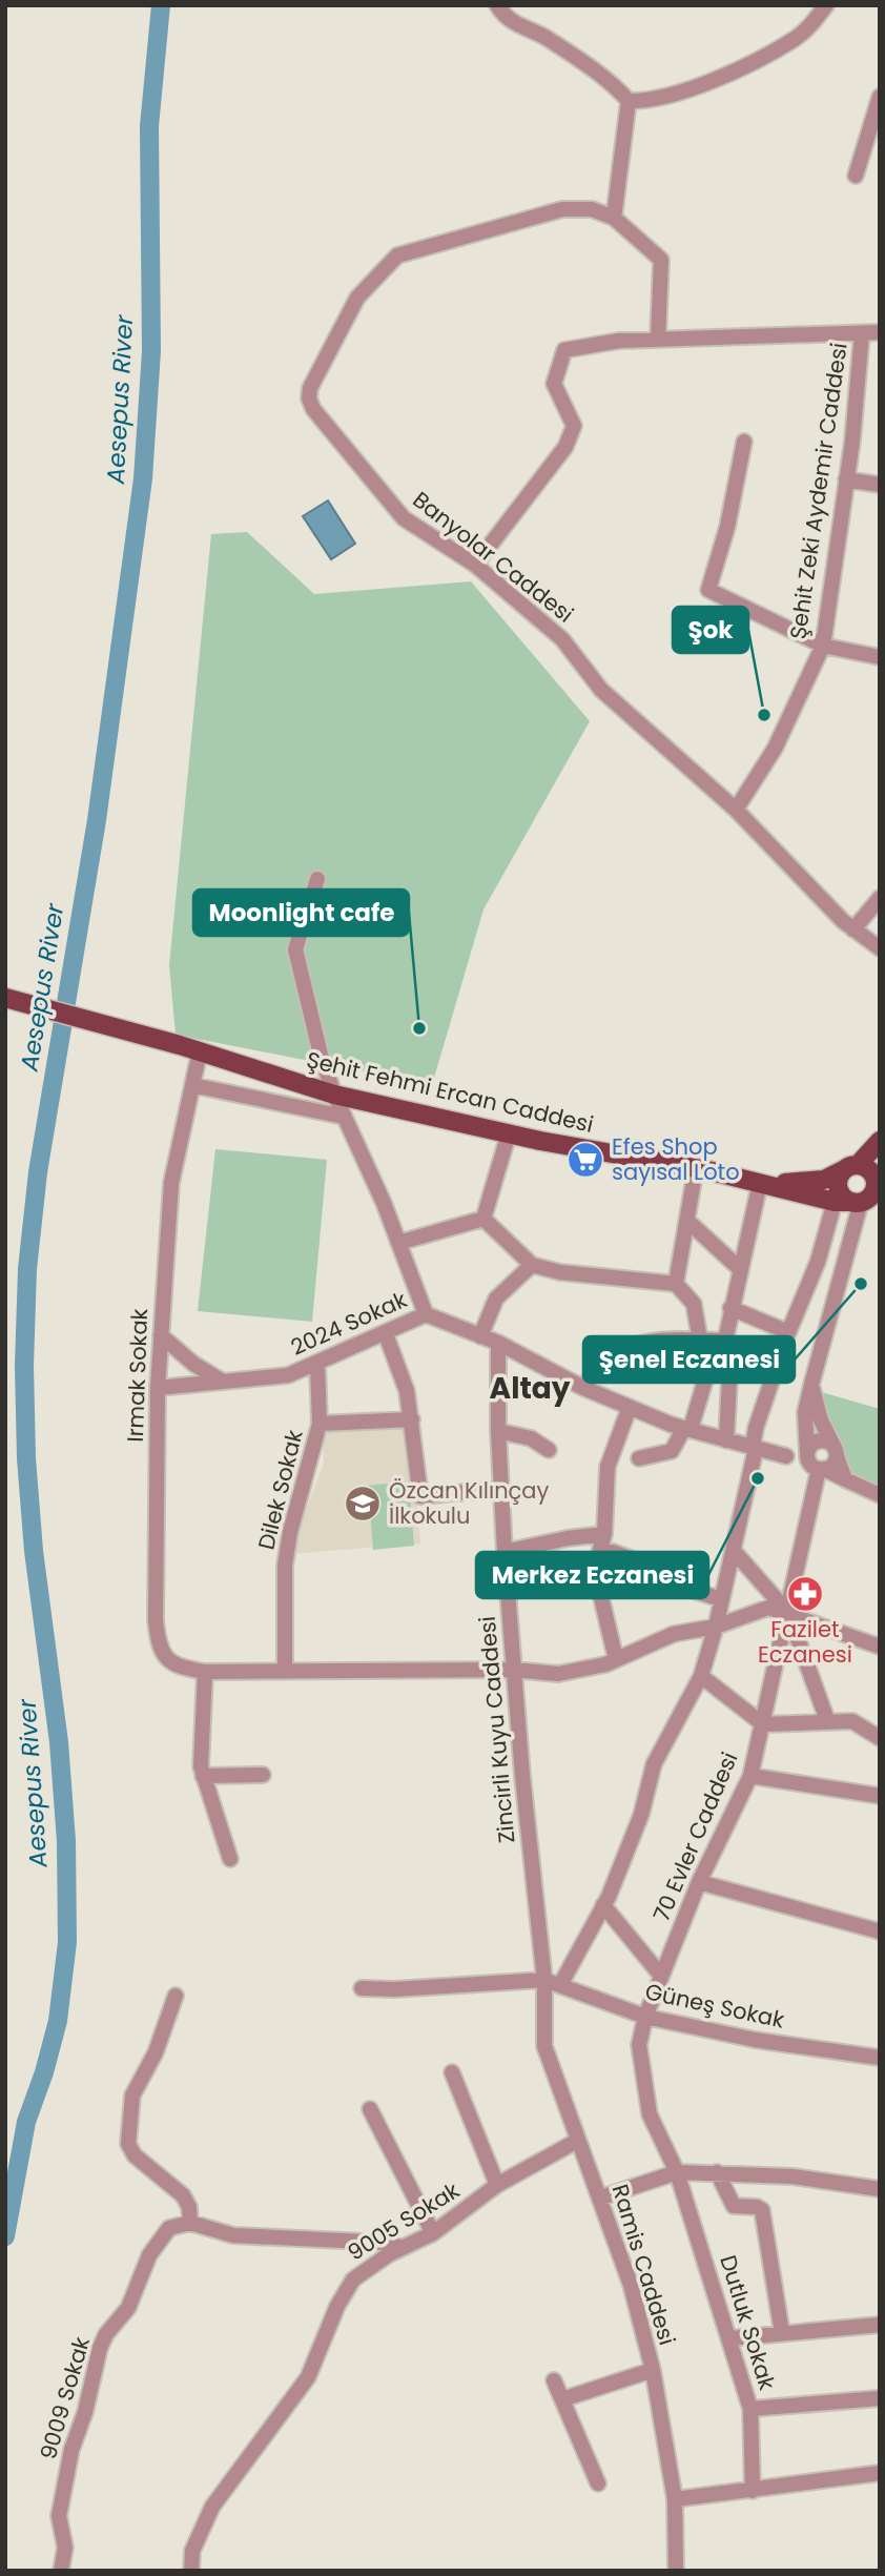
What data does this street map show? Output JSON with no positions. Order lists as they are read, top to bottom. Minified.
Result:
{"streets":{"main road":["Şehit Fehmi Ercan Caddesi"],"street":["Şehit Zeki Aydemir Caddesi","Banyolar Caddesi","2024 Sokak","Irmak Sokak","Dilek Sokak","Zincirli Kuyu Caddesi","70 Evler Caddesi","Güneş Sokak","9005 Sokak","Ramis Caddesi","Dutluk Sokak","9009 Sokak"]},"crossings":[["Şehit Zeki Aydemir Caddesi","Banyolar Caddesi"],["Şehit Fehmi Ercan Caddesi","Irmak Sokak"],["Şehit Fehmi Ercan Caddesi","70 Evler Caddesi"],["2024 Sokak","Irmak Sokak"],["2024 Sokak","Dilek Sokak"],["Irmak Sokak","Dilek Sokak"],["Irmak Sokak","Zincirli Kuyu Caddesi"],["Irmak Sokak","70 Evler Caddesi"],["Zincirli Kuyu Caddesi","Güneş Sokak"],["Zincirli Kuyu Caddesi","Ramis Caddesi"],["70 Evler Caddesi","Güneş Sokak"],["70 Evler Caddesi","Dutluk Sokak"],["Güneş Sokak","Ramis Caddesi"],["9005 Sokak","Ramis Caddesi"]],"districts":["Altay"],"water":["Aesepus River"],"places":{"other":["Şok","Moonlight cafe","Şenel Eczanesi","Merkez Eczanesi"],"supermarket":["Efes Shop sayısal Loto"],"school or university":["Özcan Kılınçay İlkokulu"],"pharmacy":["Fazilet Eczanesi"]}}
